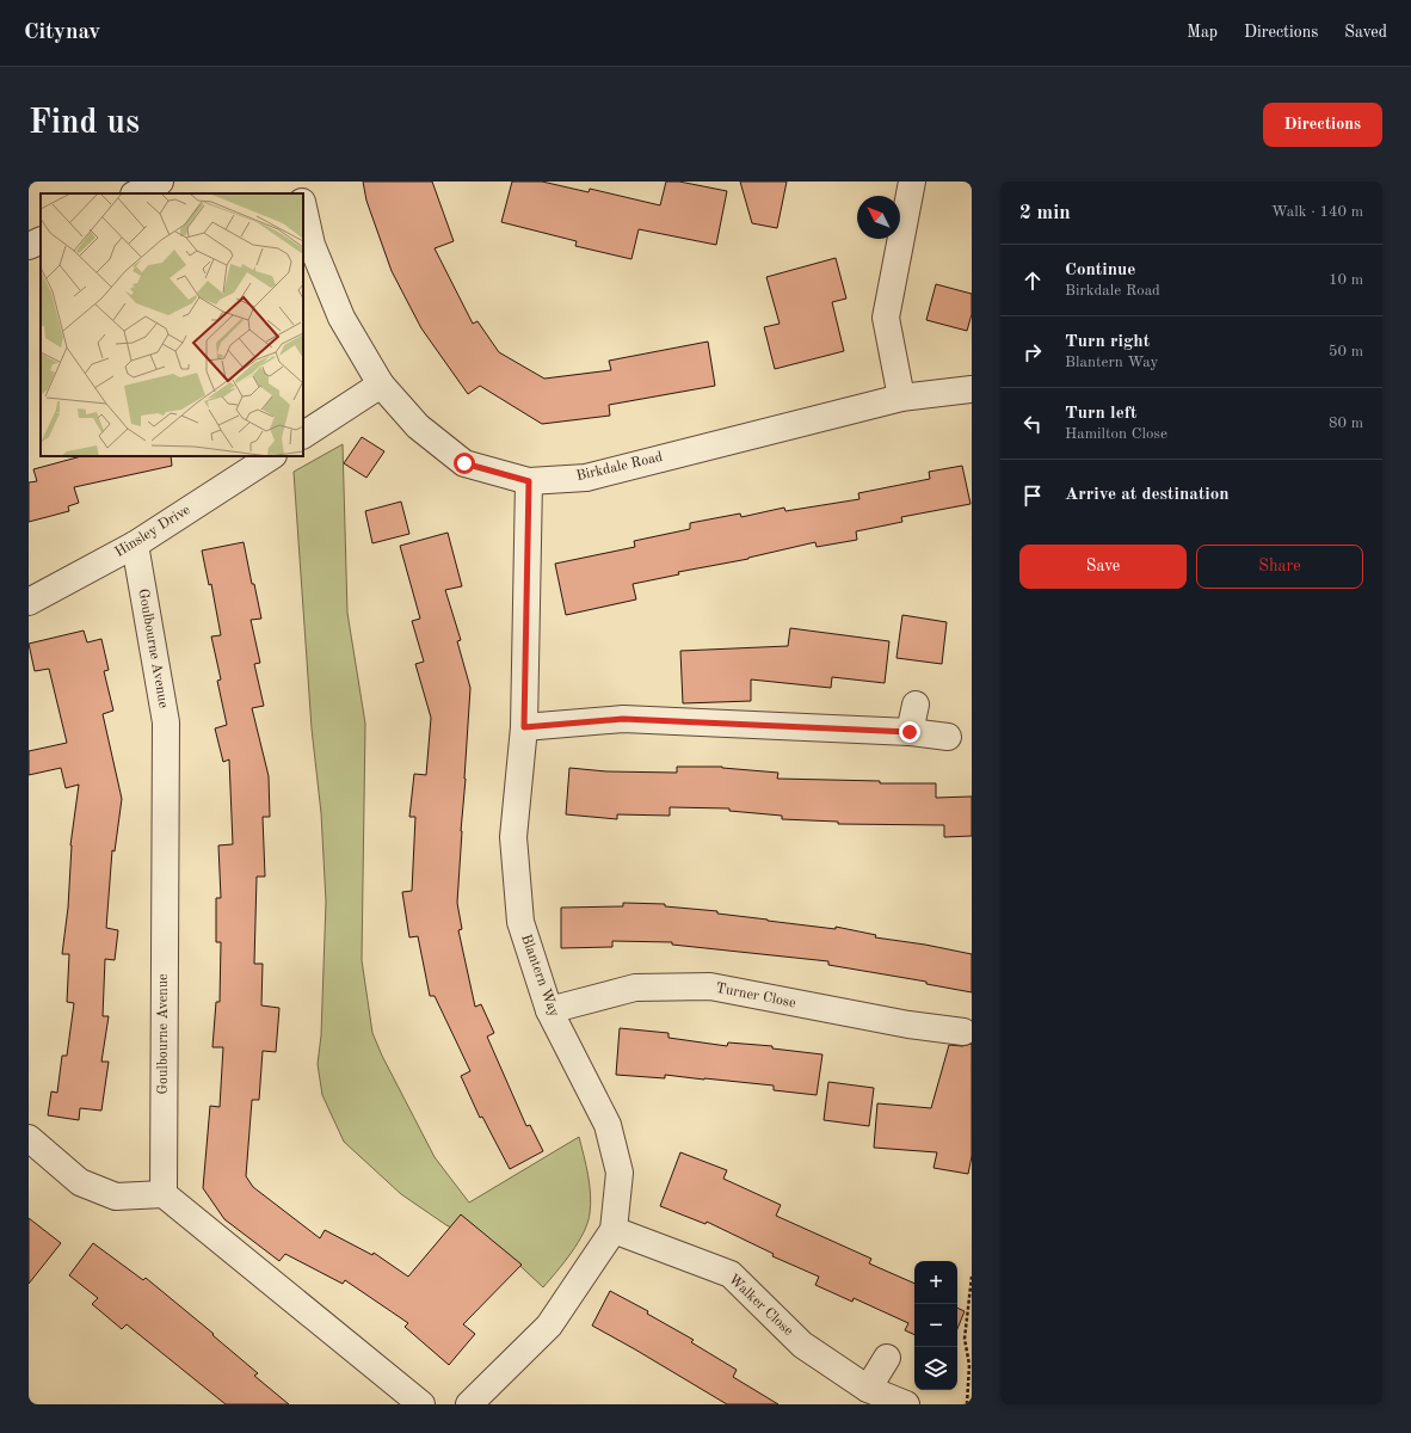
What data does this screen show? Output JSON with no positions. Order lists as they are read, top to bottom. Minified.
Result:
{"streets":{"street":["Birkdale Road","Hinsley Drive","Goulbourne Avenue","Blantern Way","Turner Close","Walker Close"]},"crossings":[["Birkdale Road","Blantern Way"],["Hinsley Drive","Goulbourne Avenue"],["Blantern Way","Turner Close"],["Blantern Way","Walker Close"]],"north":"top left","page":{"header":"Citynav","nav":["Map","Directions","Saved"],"buttons":["Directions",["Save","Share"]],"title":"Find us","heading":["2 min","Walk · 140 m"],"list":[["Continue","Birkdale Road","10 m"],["Turn right","Blantern Way","50 m"],["Turn left","Hamilton Close","80 m"],"Arrive at destination"],"map_buttons":["+","−"]}}
